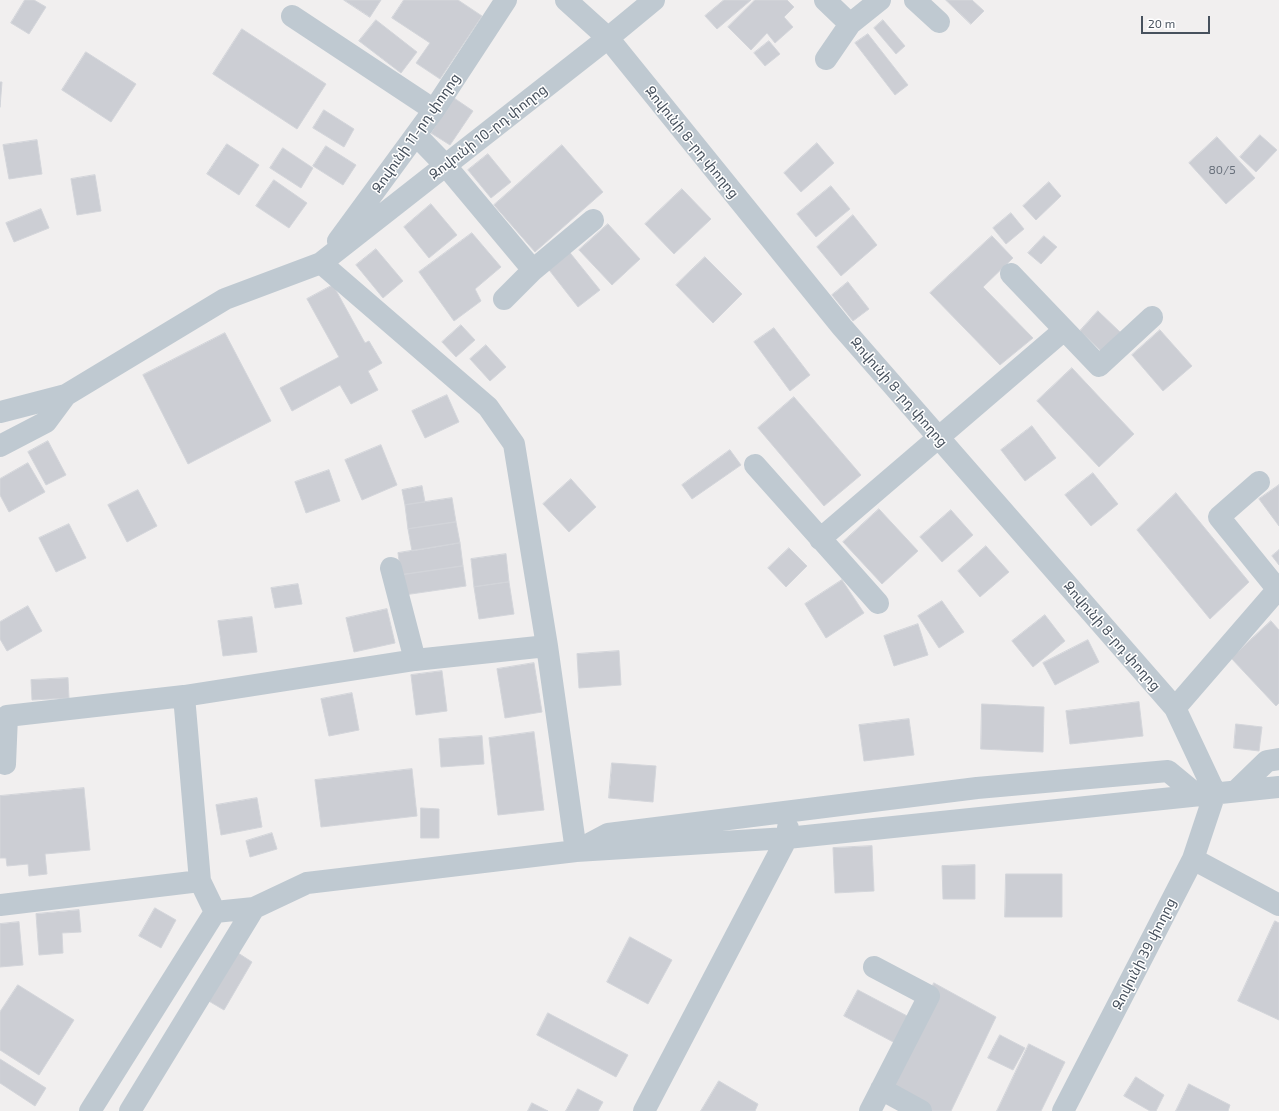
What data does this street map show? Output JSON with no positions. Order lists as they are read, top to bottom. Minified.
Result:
{"streets":{"street":["Զովունի 10-րդ փողոց","Զովունի 11-րդ փողոց","Զովունի 8-րդ փողոց","Զովունի 39 փողոց"]},"crossings":[["Զովունի 10-րդ փողոց","Զովունի 11-րդ փողոց"],["Զովունի 10-րդ փողոց","Զովունի 8-րդ փողոց"],["Զովունի 8-րդ փողոց","Զովունի 39 փողոց"]],"house_numbers":["80/5"],"scale_bar":"20 m"}
